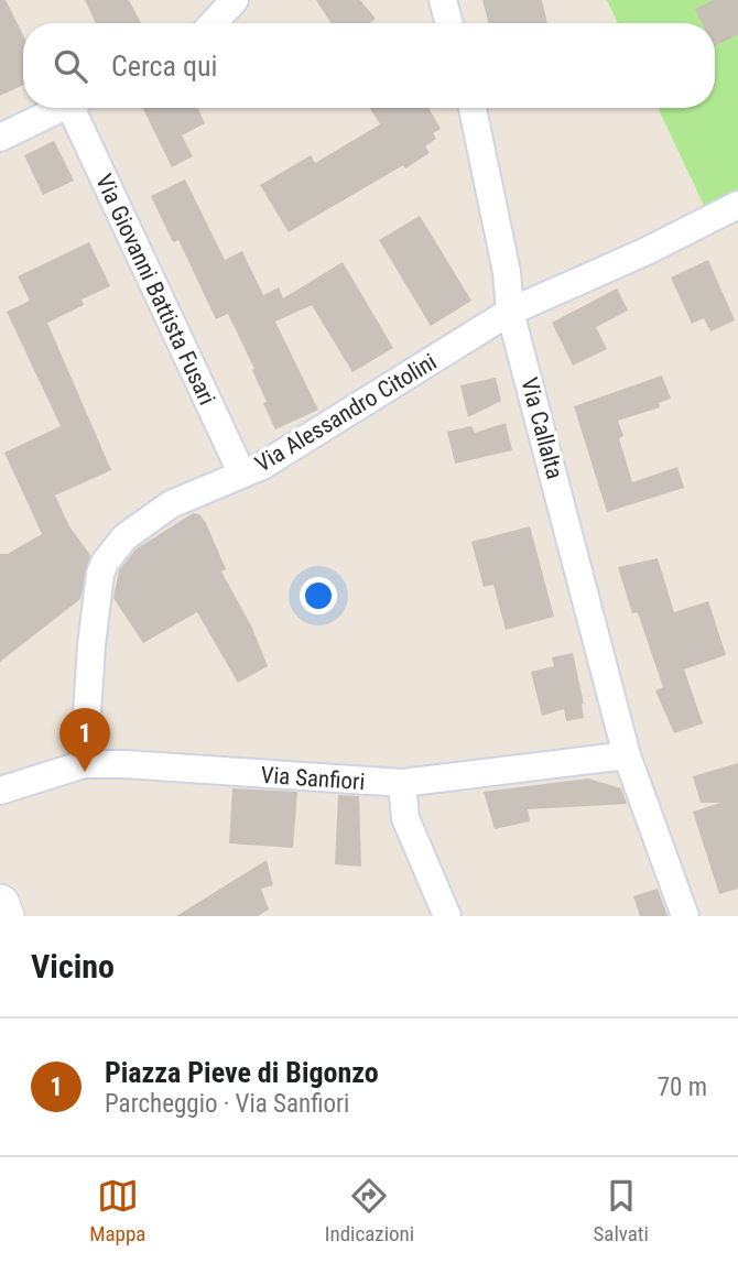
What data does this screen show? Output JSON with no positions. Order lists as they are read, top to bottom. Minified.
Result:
{"streets":{"street":["Via Giovanni Battista Fusari","Via Alessandro Citolini","Via Callalta","Via Sanfiori"]},"crossings":[["Via Giovanni Battista Fusari","Via Alessandro Citolini"],["Via Alessandro Citolini","Via Callalta"],["Via Alessandro Citolini","Via Sanfiori"],["Via Callalta","Via Sanfiori"]],"page":{"search":"Cerca qui","pins":"1","heading":"Vicino","list":[{"mark":"1","name":"Piazza Pieve di Bigonzo","note":"Parcheggio · Via Sanfiori","value":"70 m"}],"nav":["Mappa","Indicazioni","Salvati"]}}
